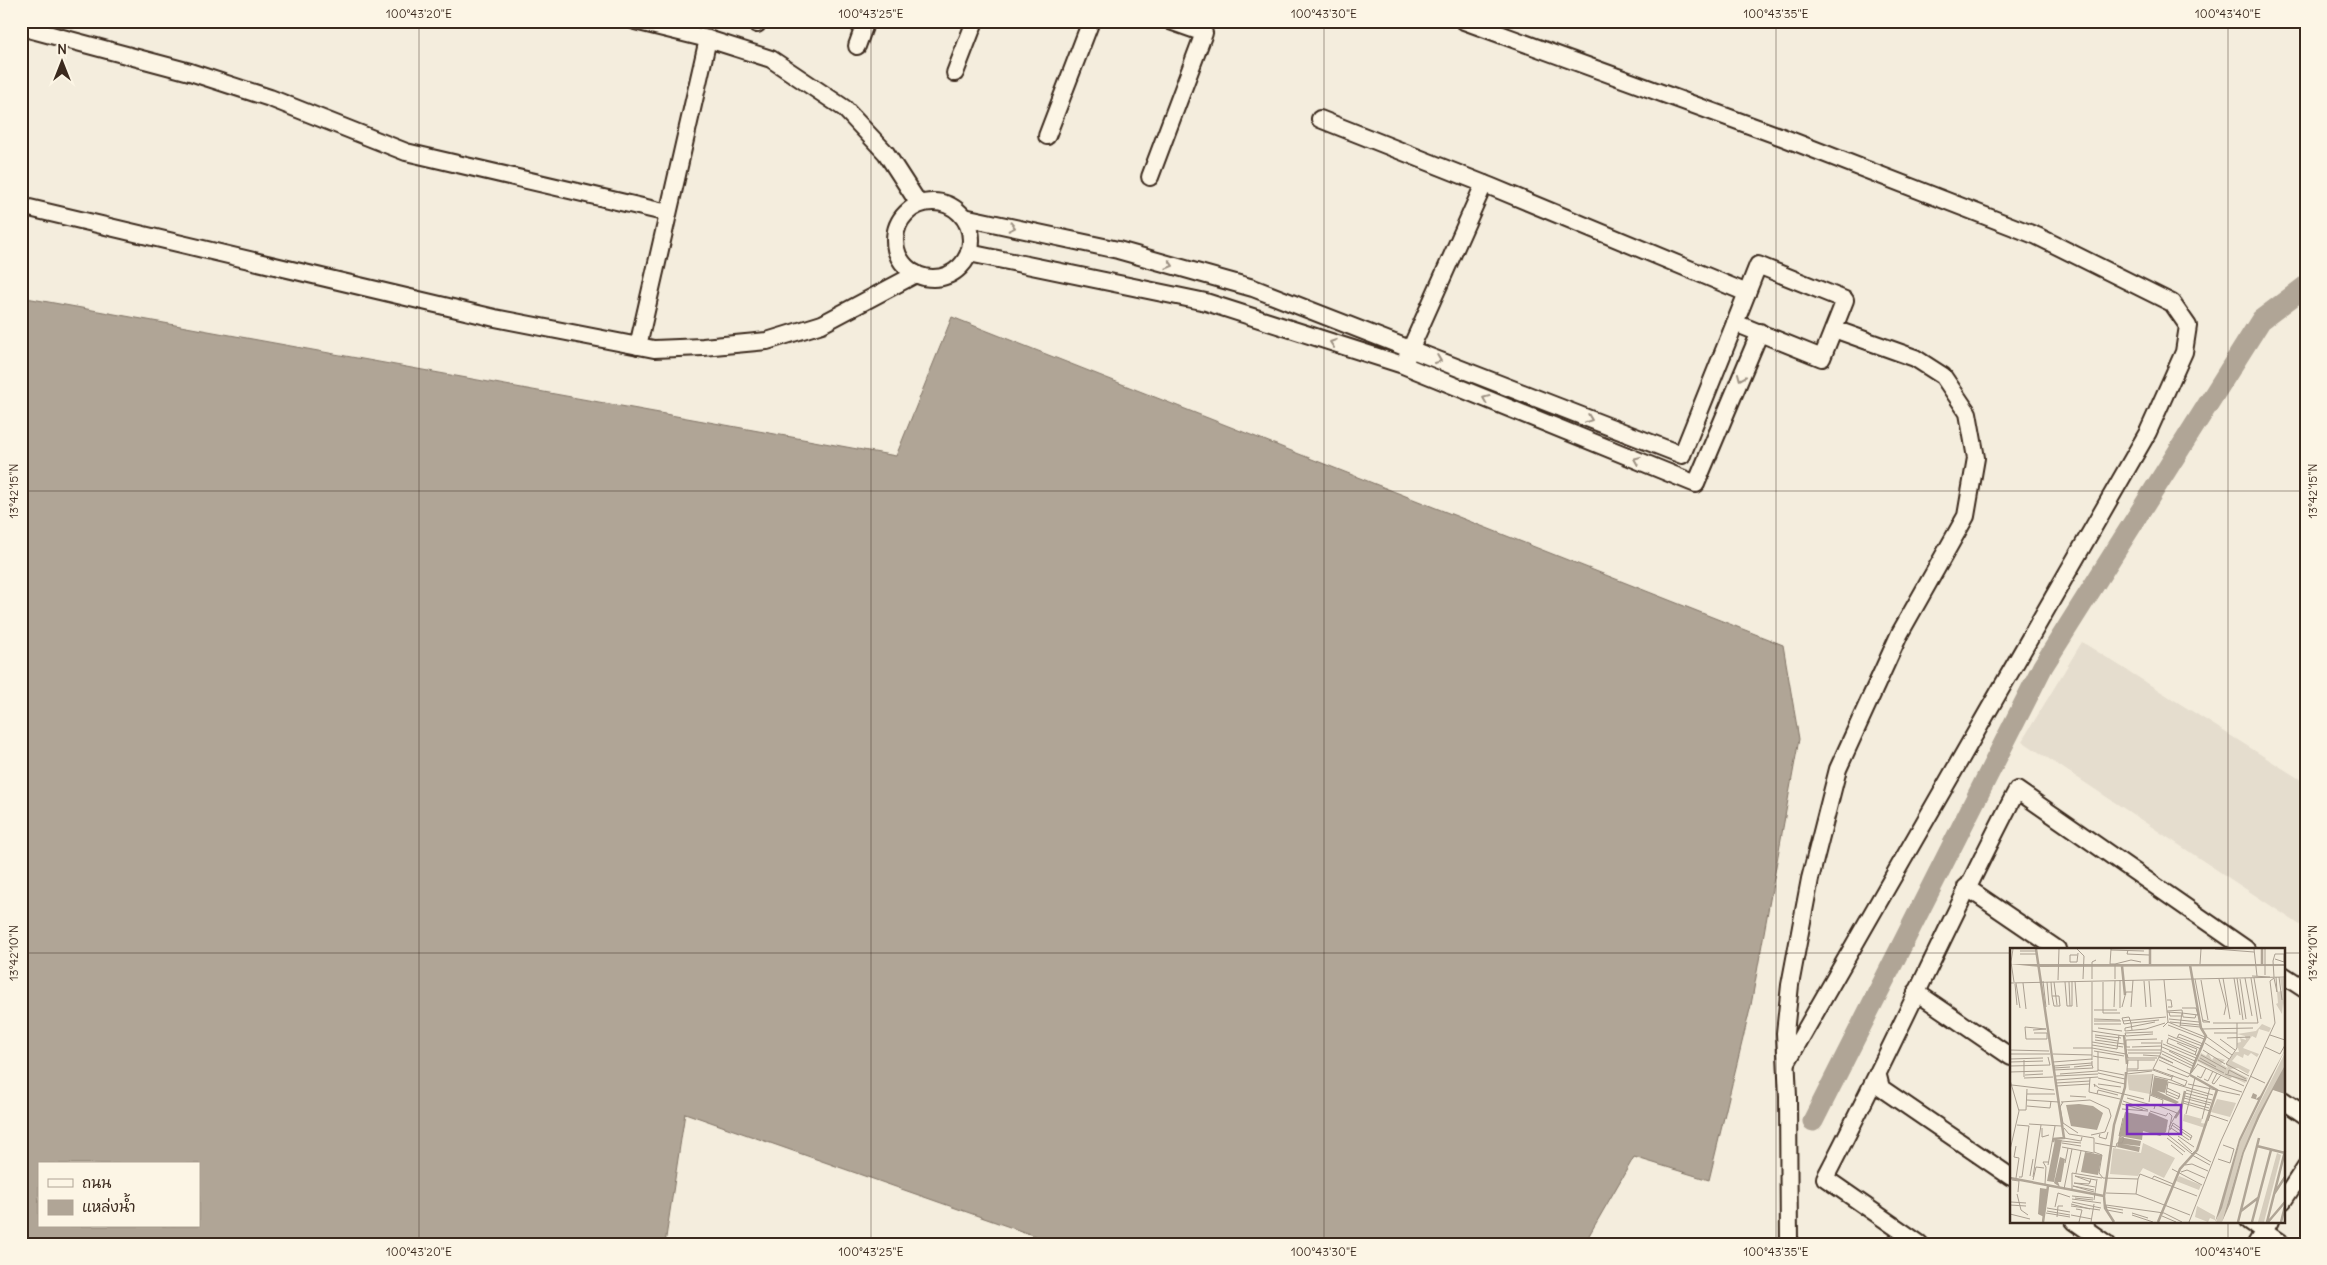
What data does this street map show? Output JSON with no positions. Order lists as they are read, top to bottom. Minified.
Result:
{"legend":["ถนน","แหล่งน้ำ"],"north":"top","coordinates":["100°43'20\"E","100°43'25\"E","100°43'30\"E","100°43'35\"E","100°43'40\"E","13°42'15\"N","13°42'10\"N"]}
